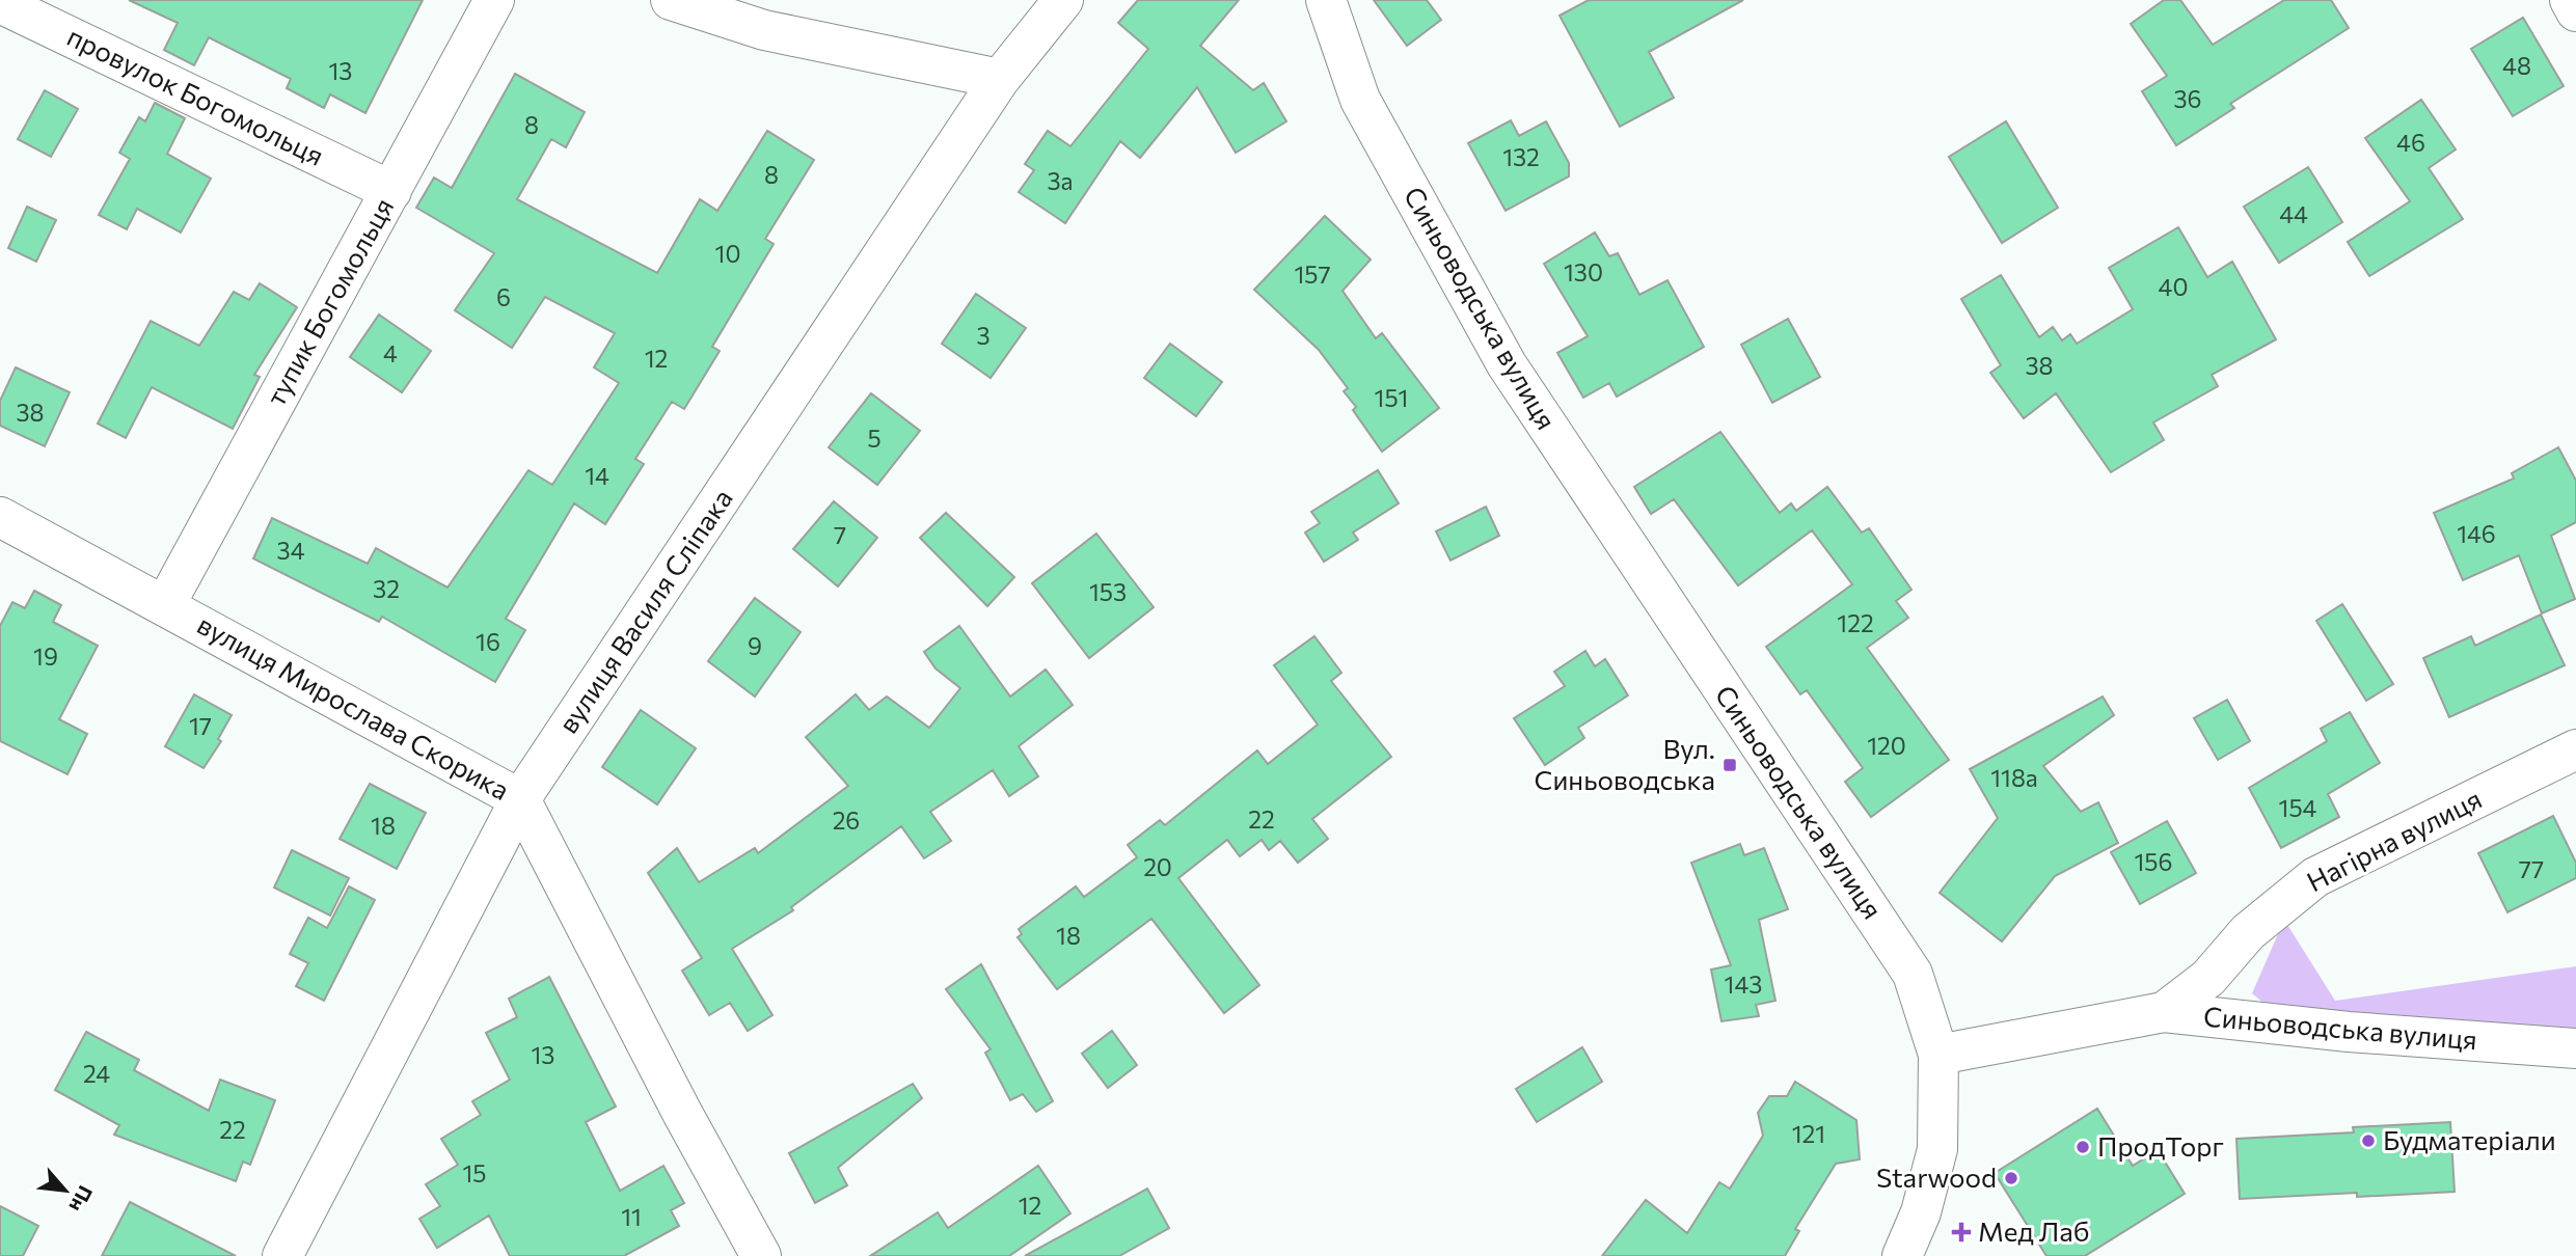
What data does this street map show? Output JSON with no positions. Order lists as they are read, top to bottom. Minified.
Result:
{"streets":{"street":["провулок Богомольця","тупик Богомольця","Синьоводська вулиця","вулиця Василя Сліпака","вулиця Мирослава Скорика","Нагірна вулиця"]},"crossings":[["провулок Богомольця","тупик Богомольця"],["тупик Богомольця","вулиця Мирослава Скорика"],["Синьоводська вулиця","Нагірна вулиця"],["вулиця Василя Сліпака","вулиця Мирослава Скорика"]],"places":{"transit":["Вул. Синьоводська"],"other":["Будматеріали","ПродТорг","Starwood"],"health":["Мед Лаб"]},"house_numbers":["48","13","36","8","46","132","8","3а","44","10","130","157","40","6","3","4","12","38","151","38","5","14","146","7","34","32","153","122","16","9","19","17","120","118а","154","22","26","18","156","20","77","18","143","13","24","22","121","15","12","11"],"north":"bottom right"}
